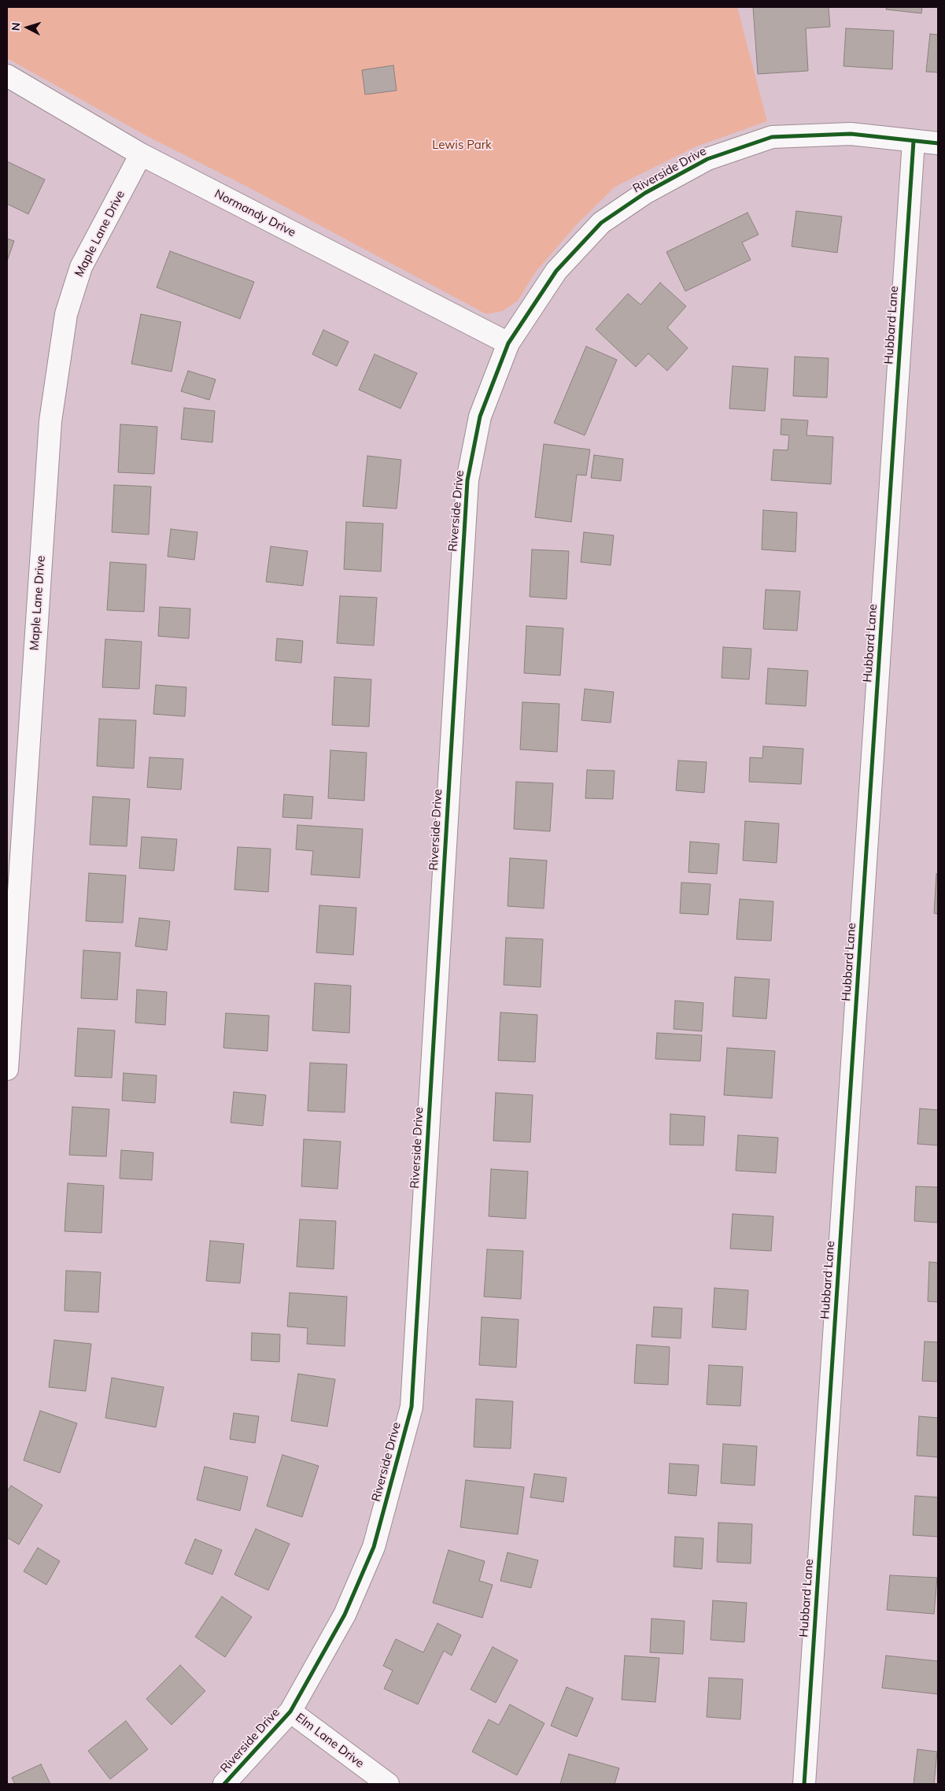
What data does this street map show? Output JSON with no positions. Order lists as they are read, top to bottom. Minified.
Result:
{"streets":{"street":["Riverside Drive","Normandy Drive","Maple Lane Drive","Hubbard Lane","Elm Lane Drive"]},"crossings":[["Riverside Drive","Normandy Drive"],["Riverside Drive","Hubbard Lane"],["Riverside Drive","Elm Lane Drive"],["Normandy Drive","Maple Lane Drive"]],"parks":["Lewis Park"],"north":"left"}
